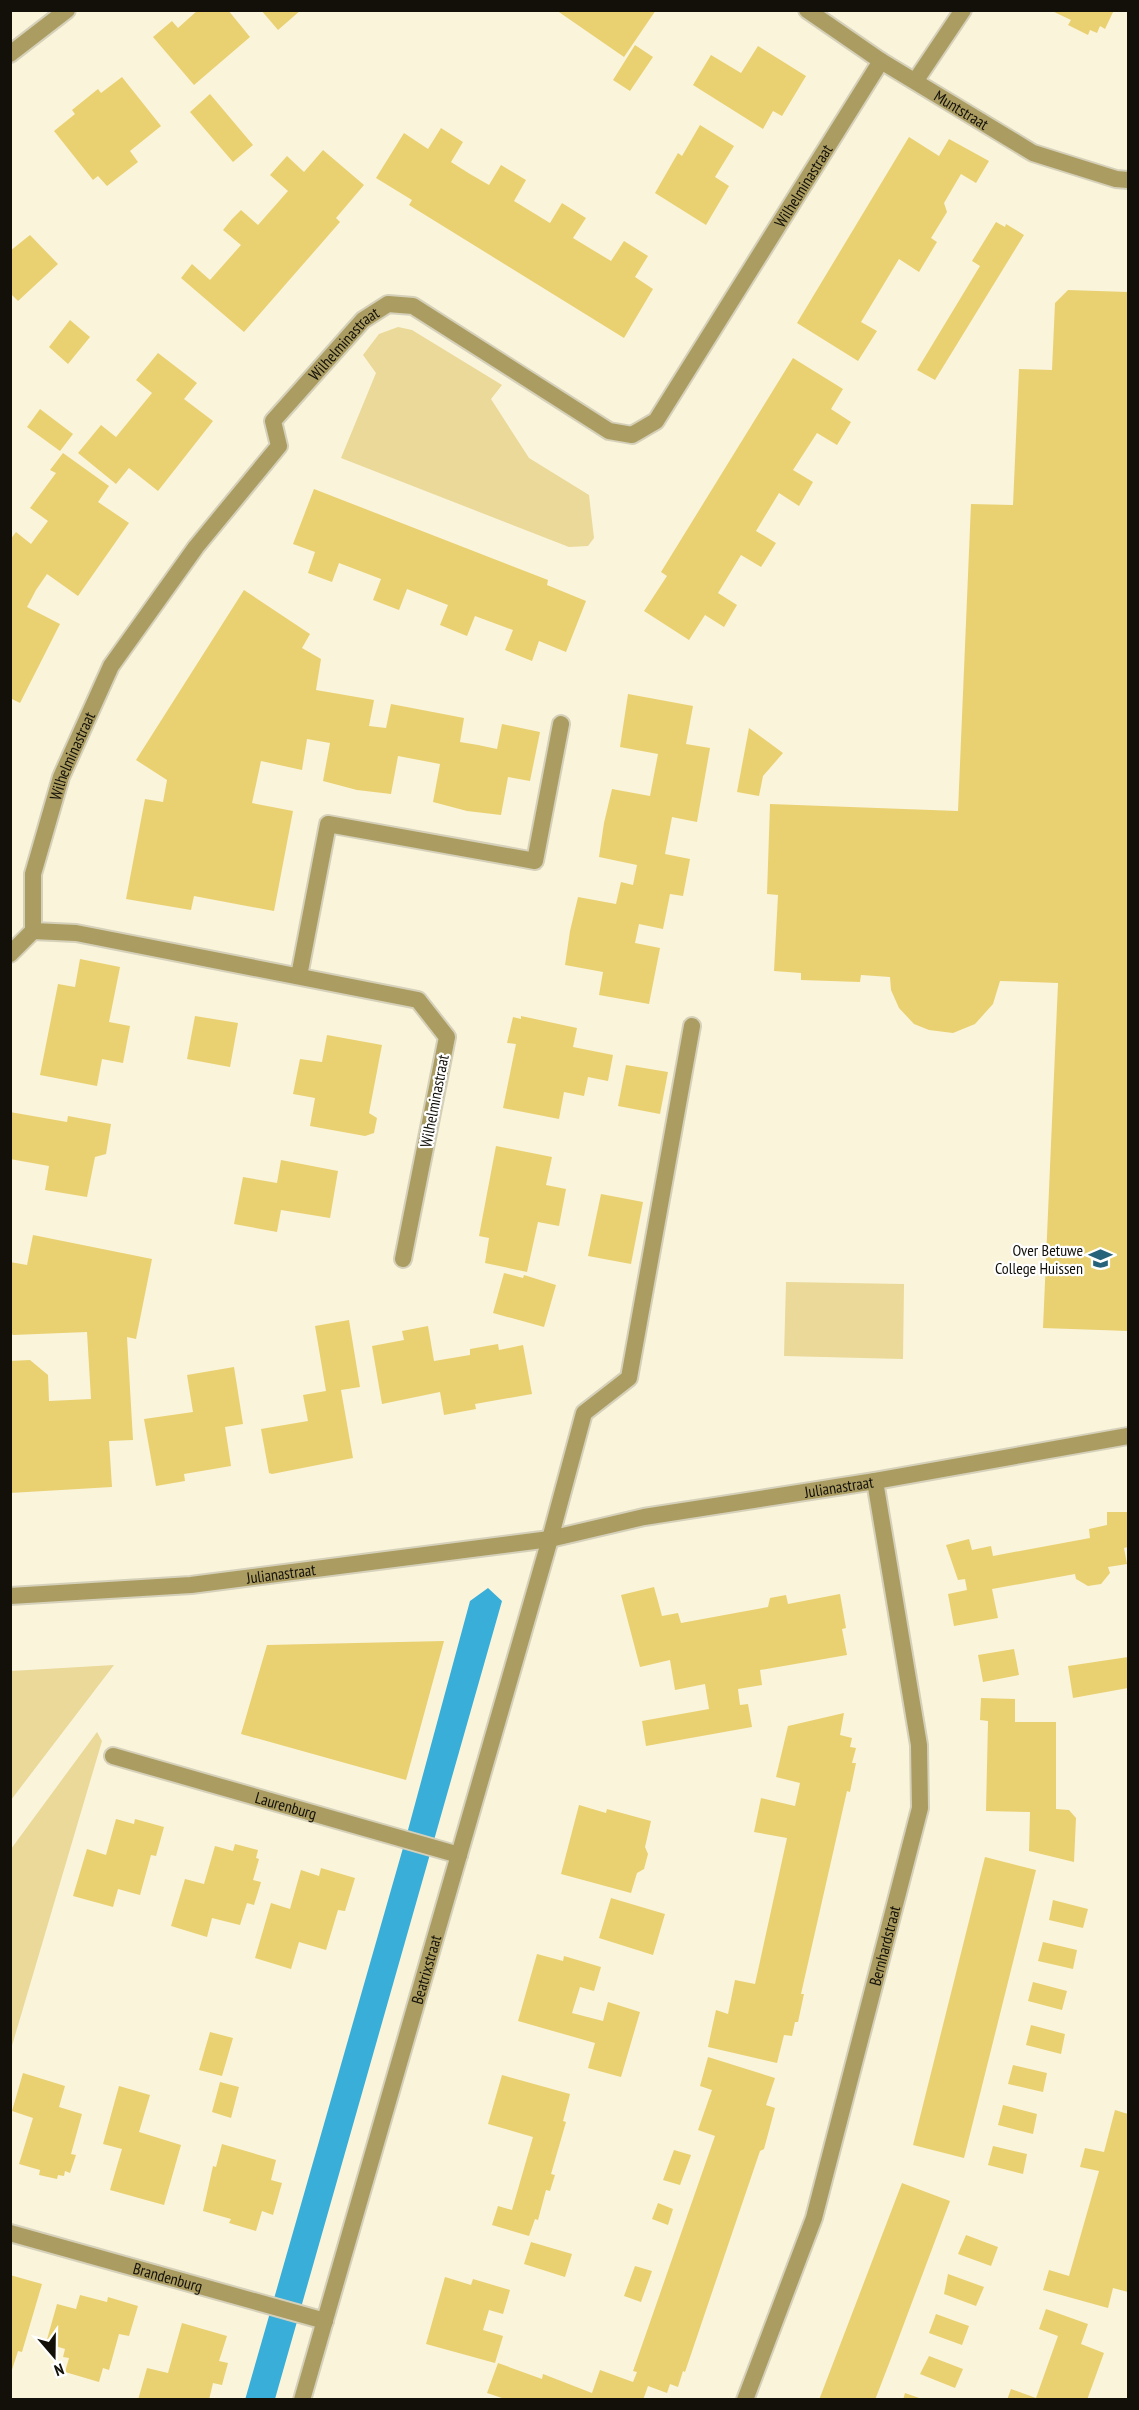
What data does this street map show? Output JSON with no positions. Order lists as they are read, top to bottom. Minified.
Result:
{"streets":{"street":["Muntstraat","Wilhelminastraat","Julianastraat","Laurenburg","Bernhardstraat","Beatrixstraat","Brandenburg"]},"crossings":[["Muntstraat","Wilhelminastraat"],["Julianastraat","Bernhardstraat"],["Julianastraat","Beatrixstraat"],["Laurenburg","Beatrixstraat"],["Beatrixstraat","Brandenburg"]],"places":{"school or university":["Over Betuwe College Huissen"]},"north":"bottom"}
